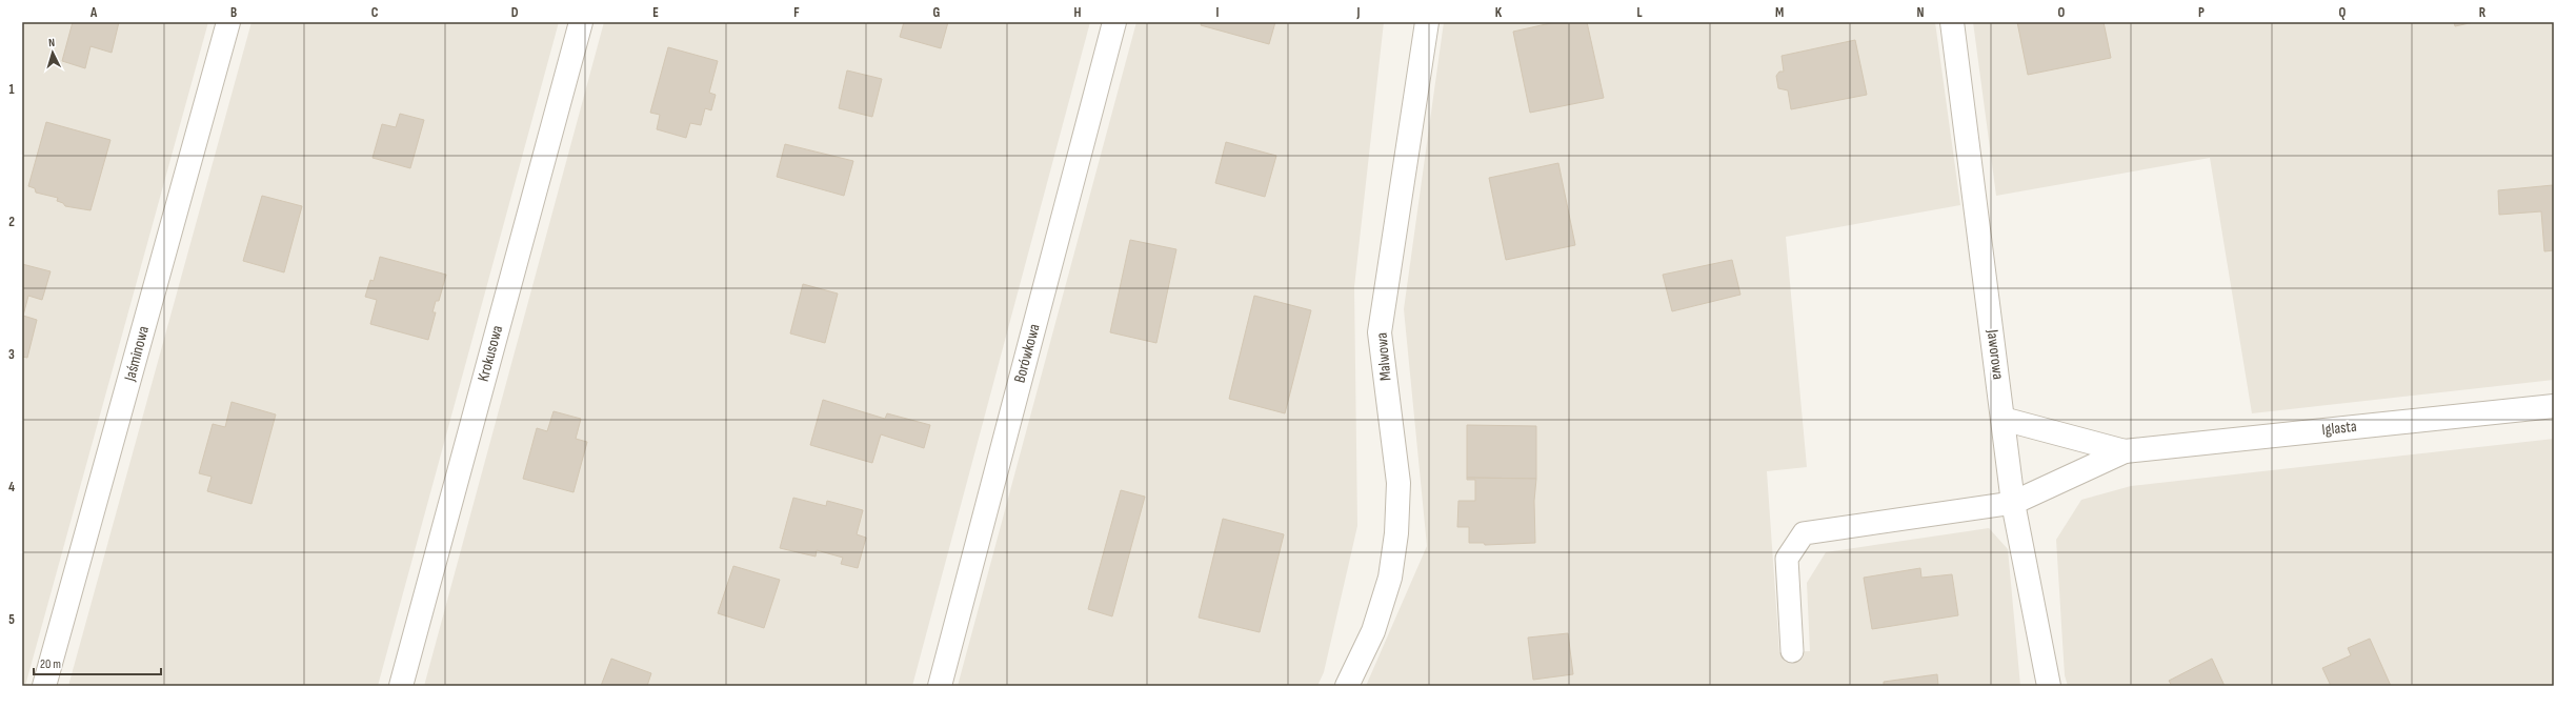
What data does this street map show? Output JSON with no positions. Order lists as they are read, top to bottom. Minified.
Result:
{"streets":{"street":["Jaśminowa","Krokusowa","Borówkowa","Jaworowa","Malwowa","Iglasta"]},"crossings":[["Jaworowa","Iglasta"]],"scale_bar":"20 m","north":"top","grid":{"columns":["A","B","C","D","E","F","G","H","I","J","K","L","M","N","O","P","Q","R"],"rows":["1","2","3","4","5"]}}
